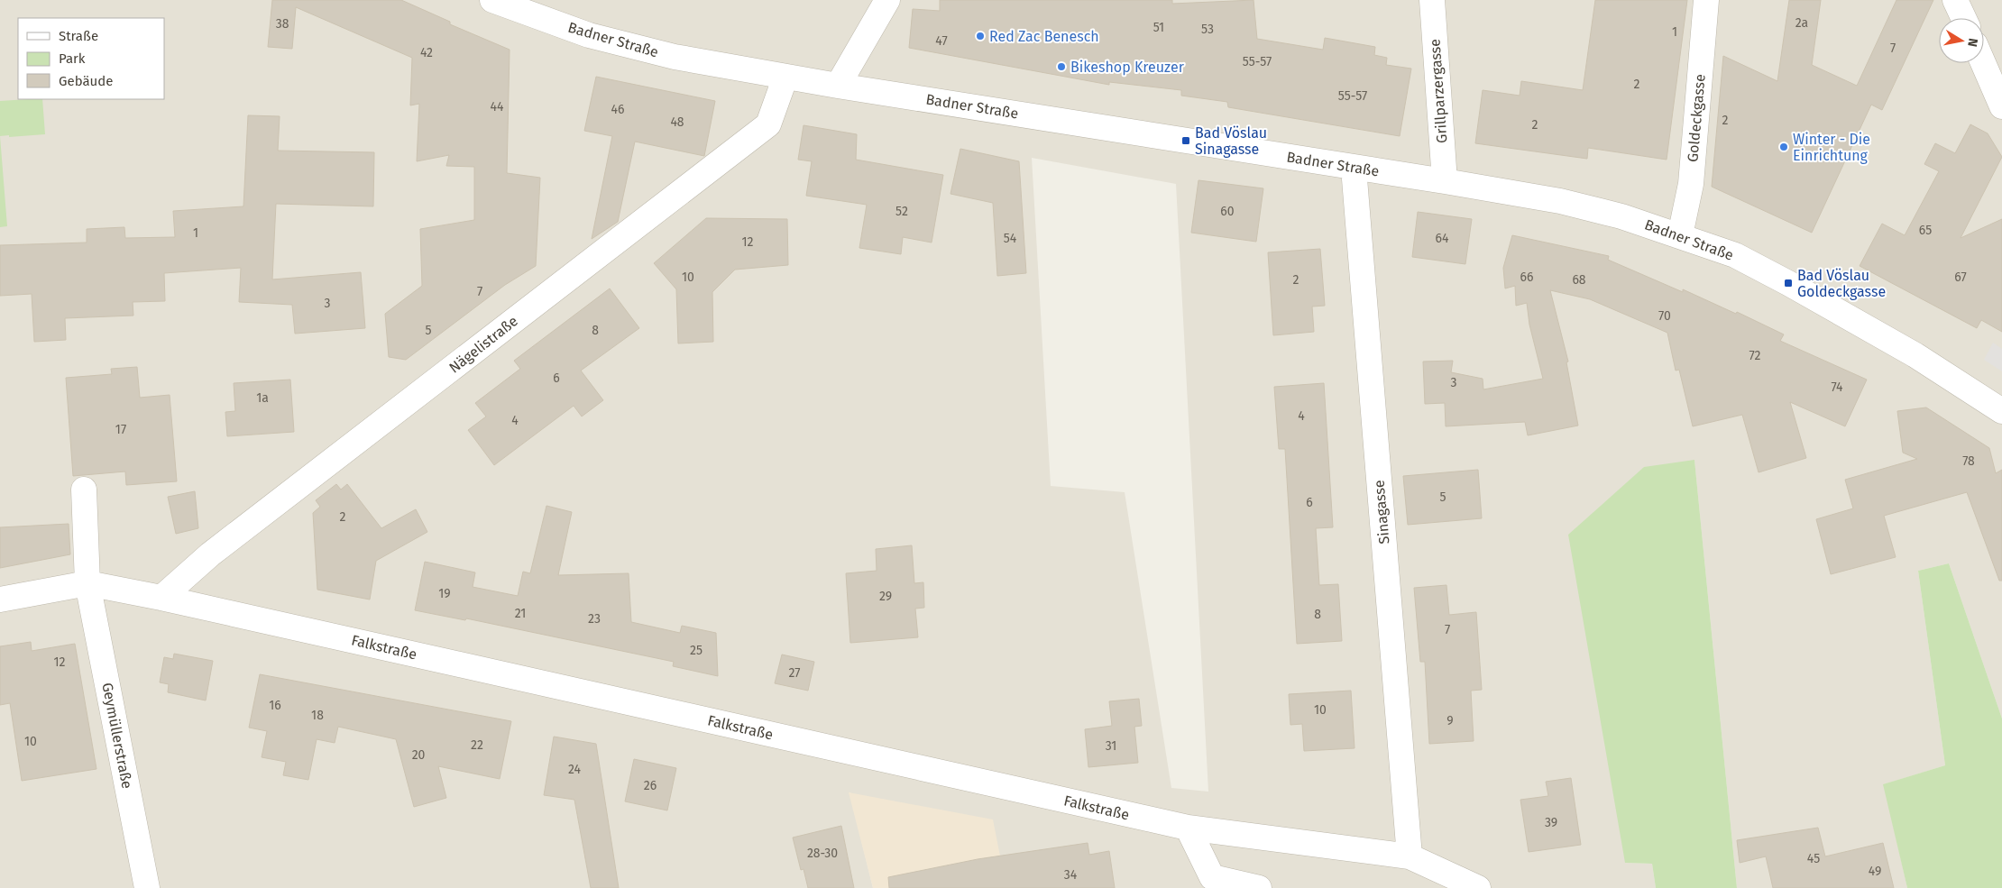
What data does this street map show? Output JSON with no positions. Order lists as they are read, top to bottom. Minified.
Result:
{"streets":{"street":["Badner Straße","Grillparzergasse","Goldeckgasse","Nägelistraße","Sinagasse","Falkstraße","Geymüllerstraße"]},"crossings":[["Badner Straße","Grillparzergasse"],["Badner Straße","Goldeckgasse"],["Badner Straße","Nägelistraße"],["Badner Straße","Sinagasse"],["Nägelistraße","Falkstraße"],["Sinagasse","Falkstraße"],["Falkstraße","Geymüllerstraße"]],"places":{"other":["Red Zac Benesch","Bikeshop Kreuzer","Winter - Die Einrichtung"],"transit":["Bad Vöslau Sinagasse","Bad Vöslau Goldeckgasse"]},"house_numbers":["2a","38","51","53","1","47","7","42","55-57","2","55-57","44","46","2","48","2","52","60","65","1","54","64","12","10","66","67","2","68","7","3","70","5","8","72","6","3","74","1a","4","4","17","78","5","6","2","19","29","21","8","23","7","25","12","27","16","10","18","9","10","22","31","20","24","26","39","28-30","45","49","34"],"legend":["Straße","Park","Gebäude"],"north":"right"}
